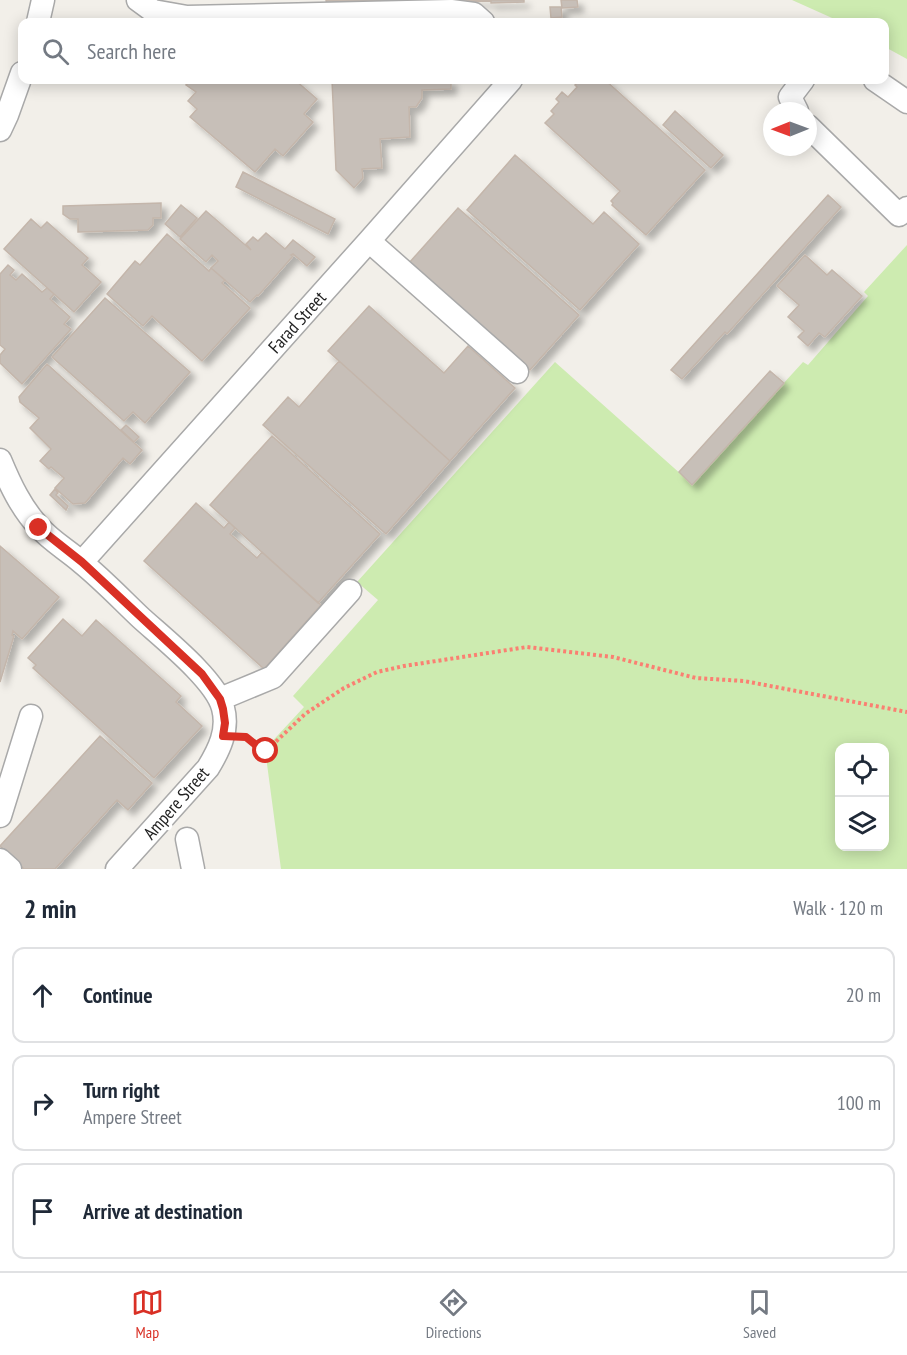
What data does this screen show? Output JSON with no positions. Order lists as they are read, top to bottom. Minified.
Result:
{"streets":{"street":["Farad Street","Ampere Street"]},"crossings":[["Farad Street","Ampere Street"]],"north":"left","page":{"search":"Search here","heading":["2 min","Walk · 120 m"],"list":[["Continue","20 m"],["Turn right","Ampere Street","100 m"],"Arrive at destination"],"nav":["Map","Directions","Saved"]}}
